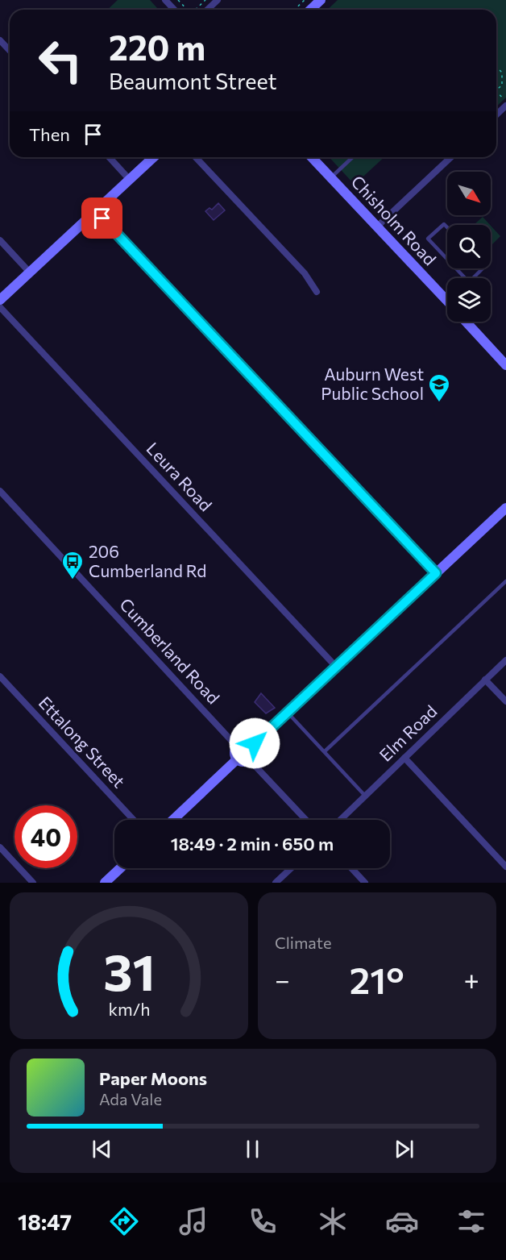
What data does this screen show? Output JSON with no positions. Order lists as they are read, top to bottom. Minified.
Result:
{"streets":{"street":["Chisholm Road","Leura Road","Cumberland Road","Elm Road","Ettalong Street"]},"places":{"school or university":["Auburn West Public School"],"bus stop":["206 Cumberland Rd"]},"north":"bottom right","page":{"turn":["220 m","Beaumont Street"],"then":"Then","limit":"40","trip":"18:49 · 2 min · 650 m","tile":"Climate","heat":["−","21°","+"],"song":["Paper Moons","Ada Vale"],"tabs":"18:47","gauge":["31","km/h"]}}
